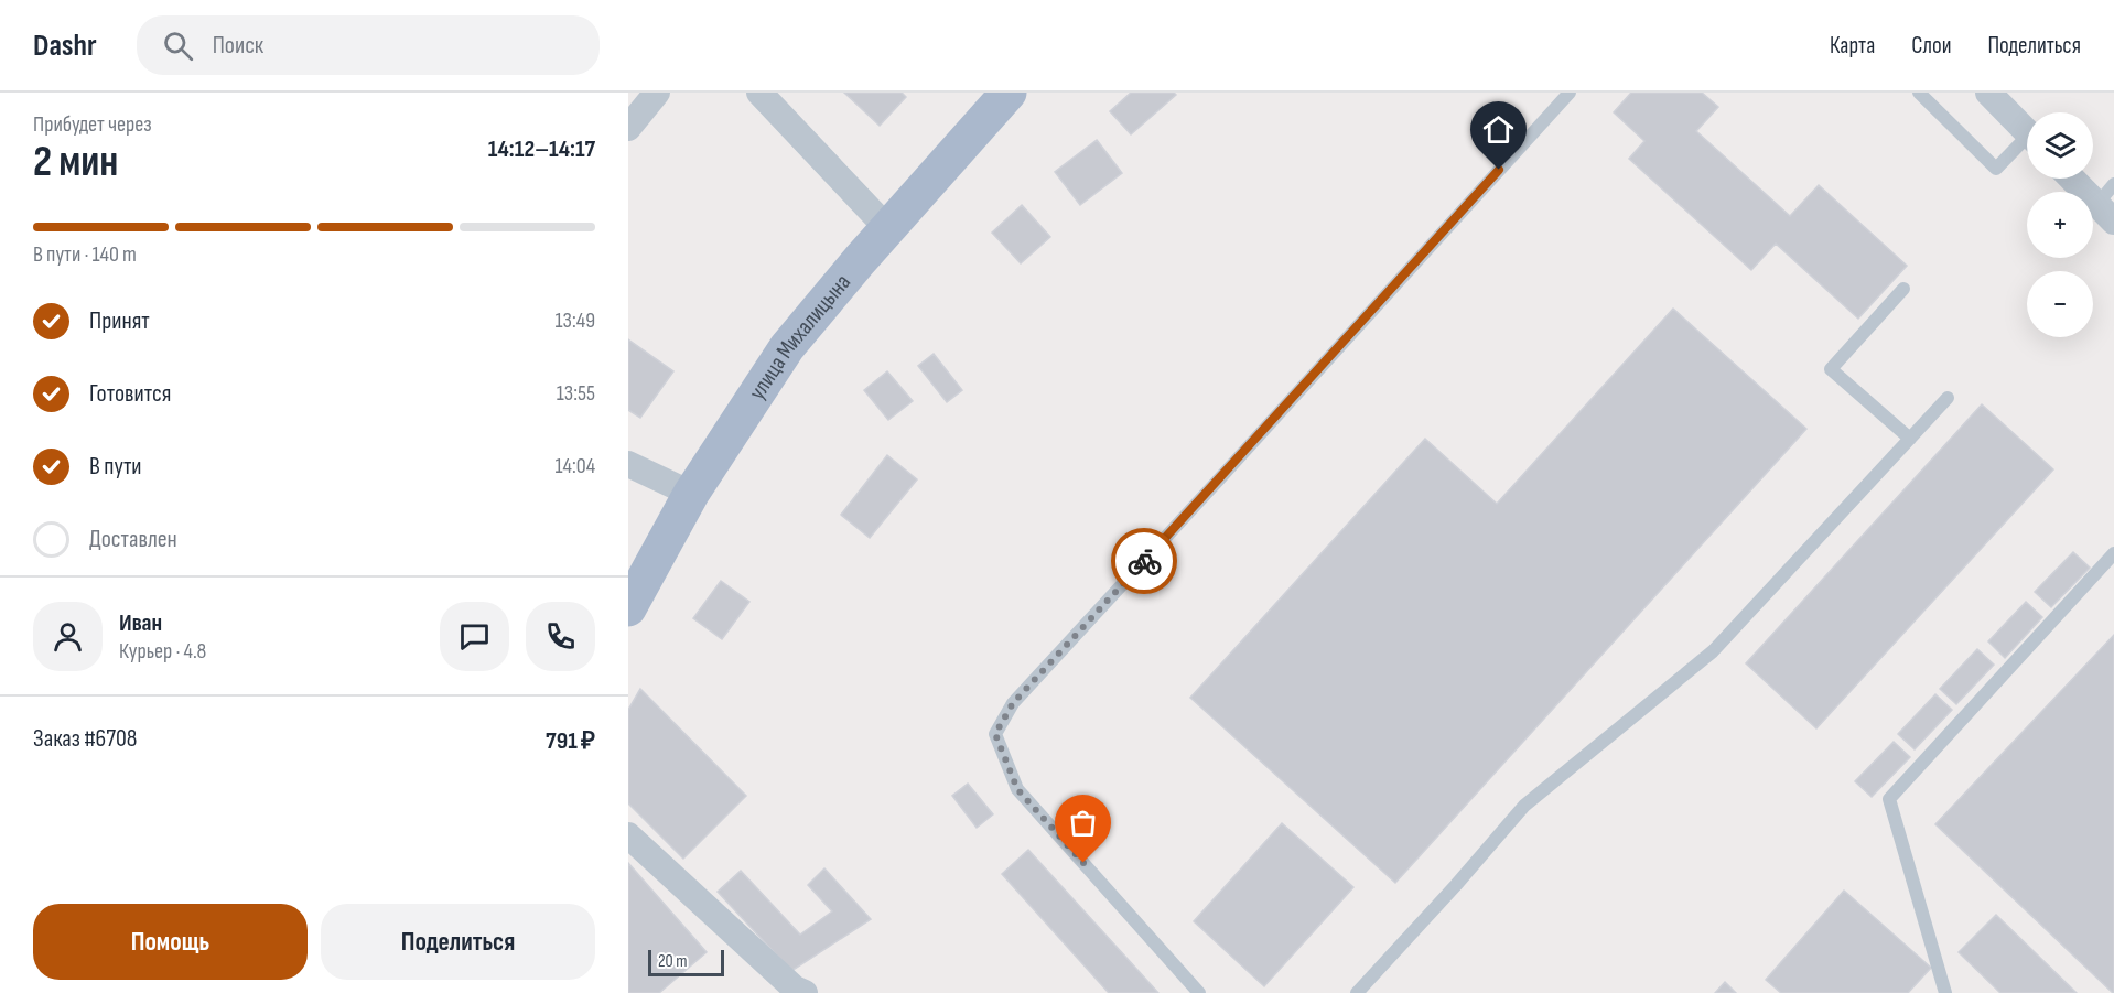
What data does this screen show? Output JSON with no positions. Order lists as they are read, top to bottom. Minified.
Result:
{"streets":{"main road":["улица Михалицына"]},"scale_bar":"20 m","page":{"header":"Dashr","search":"Поиск","nav":["Карта","Слои","Поделиться"],"heading":["2 мин","Прибудет через","14:12–14:17"],"panel":["Иван","Курьер · 4.8","Заказ #6708","791 ₽"],"map_buttons":["+","−"],"bar":"В пути · 140 m","list":[["Принят","13:49"],["Готовится","13:55"],["В пути","14:04"],"Доставлен"],"buttons":["Помощь","Поделиться"],"scale":"20 m"}}
